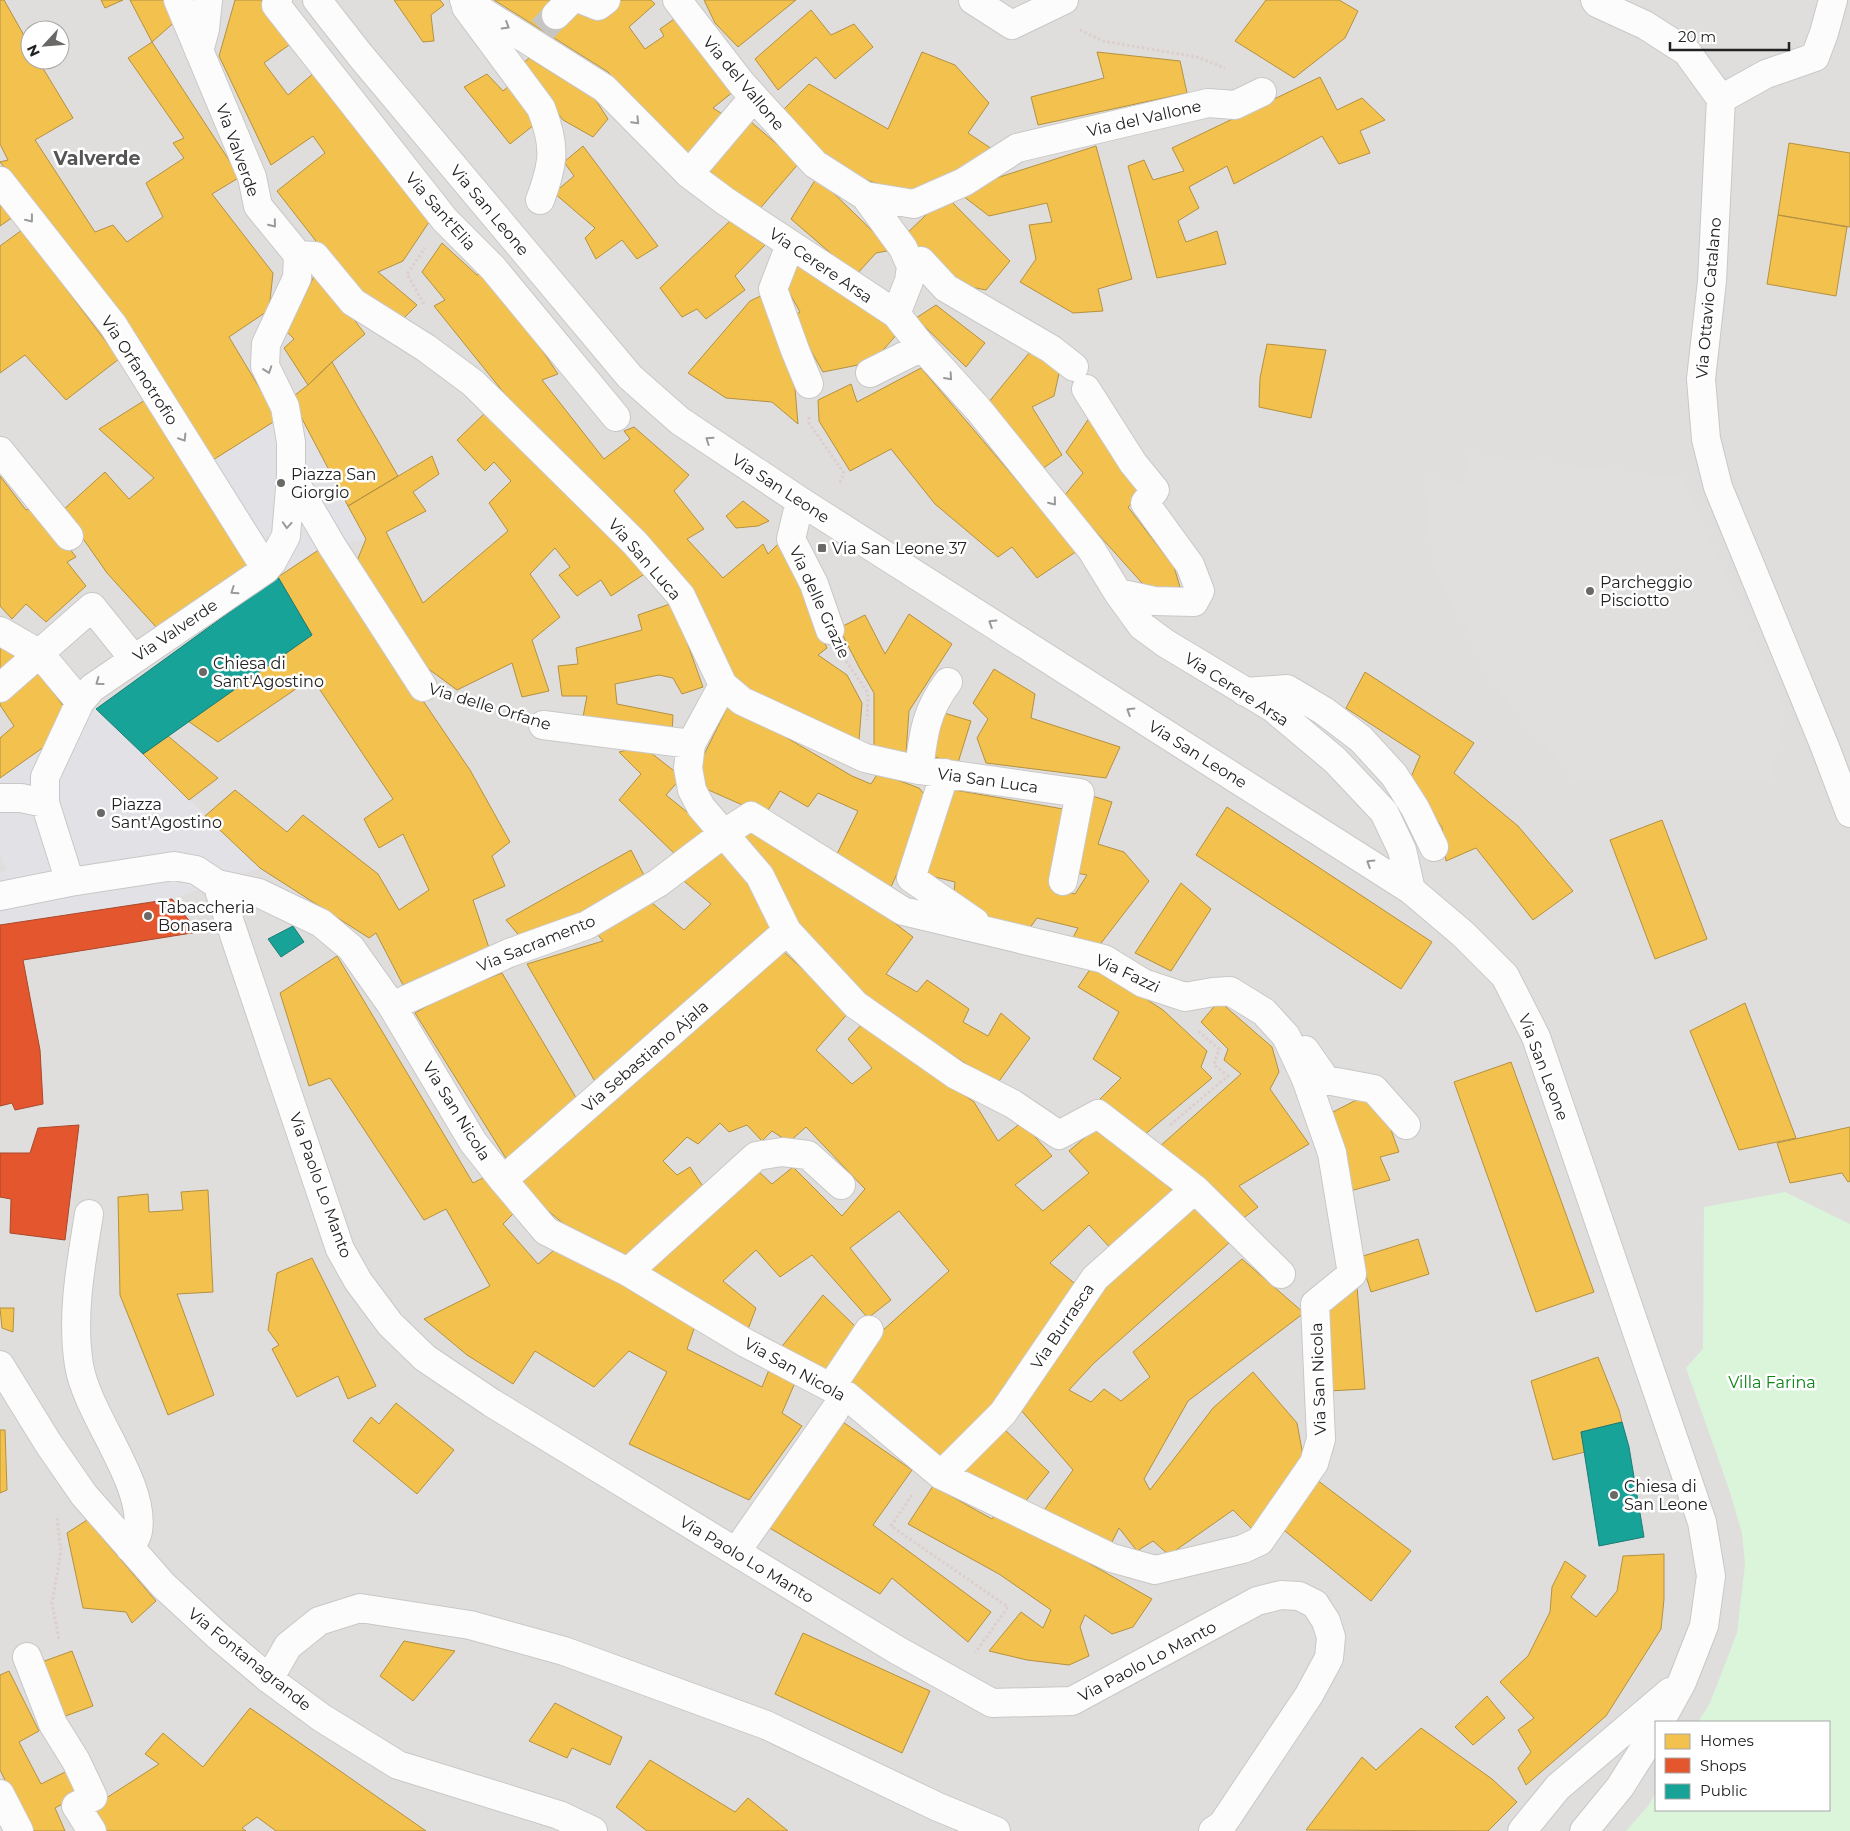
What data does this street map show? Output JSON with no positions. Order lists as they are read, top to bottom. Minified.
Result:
{"streets":{"street":["Via del Vallone","Via Valverde","Via San Leone","Via Sant'Elia","Via Cerere Arsa","Via Ottavio Catalano","Via Orfanotrofio","Via San Luca","Via delle Grazie","Via delle Orfane","Via Sacramento","Via Fazzi","Via Sebastiano Ajala","Via San Nicola","Via Paolo Lo Manto","Via Burrasca","Via Fontanagrande"]},"crossings":[["Via Valverde","Via Orfanotrofio"],["Via Valverde","Via San Luca"],["Via San Leone","Via Cerere Arsa"],["Via San Leone","Via delle Grazie"],["Via San Luca","Via delle Grazie"],["Via Sacramento","Via Fazzi"],["Via Sacramento","Via San Nicola"],["Via Fazzi","Via San Nicola"],["Via Sebastiano Ajala","Via San Nicola"],["Via San Nicola","Via Paolo Lo Manto"],["Via San Nicola","Via Burrasca"]],"one_way":["Via San Leone","Via Cerere Arsa"],"districts":["Valverde"],"parks":["Villa Farina"],"places":{"other":["Piazza San Giorgio","Parcheggio Pisciotto","Chiesa di Sant'Agostino","Piazza Sant'Agostino","Tabaccheria Bonasera","Chiesa di San Leone"],"transit":["Via San Leone 37"]},"legend":["Homes","Shops","Public"],"scale_bar":"20 m","north":"bottom left"}
